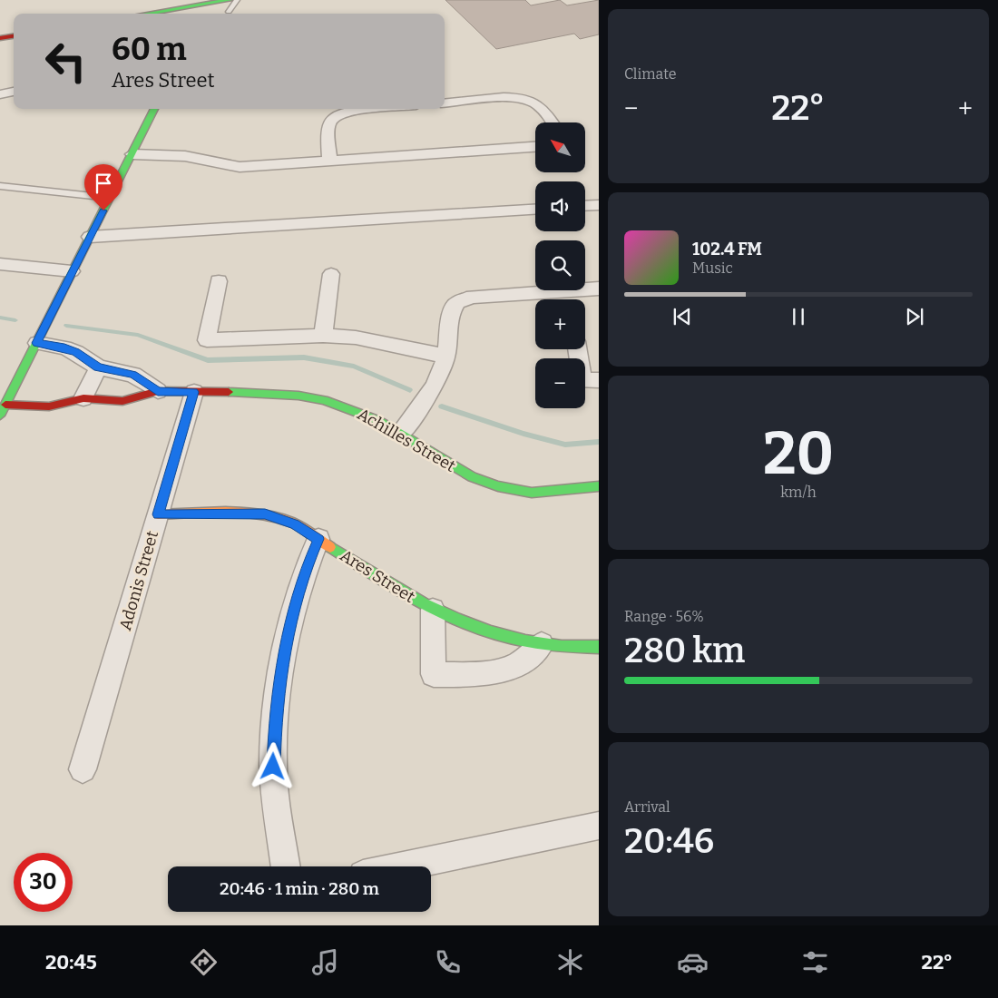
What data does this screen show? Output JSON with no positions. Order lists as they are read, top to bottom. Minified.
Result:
{"streets":{"street":["Achilles Street","Ares Street","Adonis Street"]},"crossings":[["Achilles Street","Adonis Street"],["Ares Street","Adonis Street"]],"north":"top left","page":{"tile":["Climate",["20","km/h"],["Range · 56%","280 km"],["Arrival","20:46"]],"turn":["60 m","Ares Street"],"heat":["−","22°","+"],"map_buttons":["+","−"],"song":["102.4 FM","Music"],"limit":"30","trip":"20:46 · 1 min · 280 m","tabs":["20:45","22°"]}}
